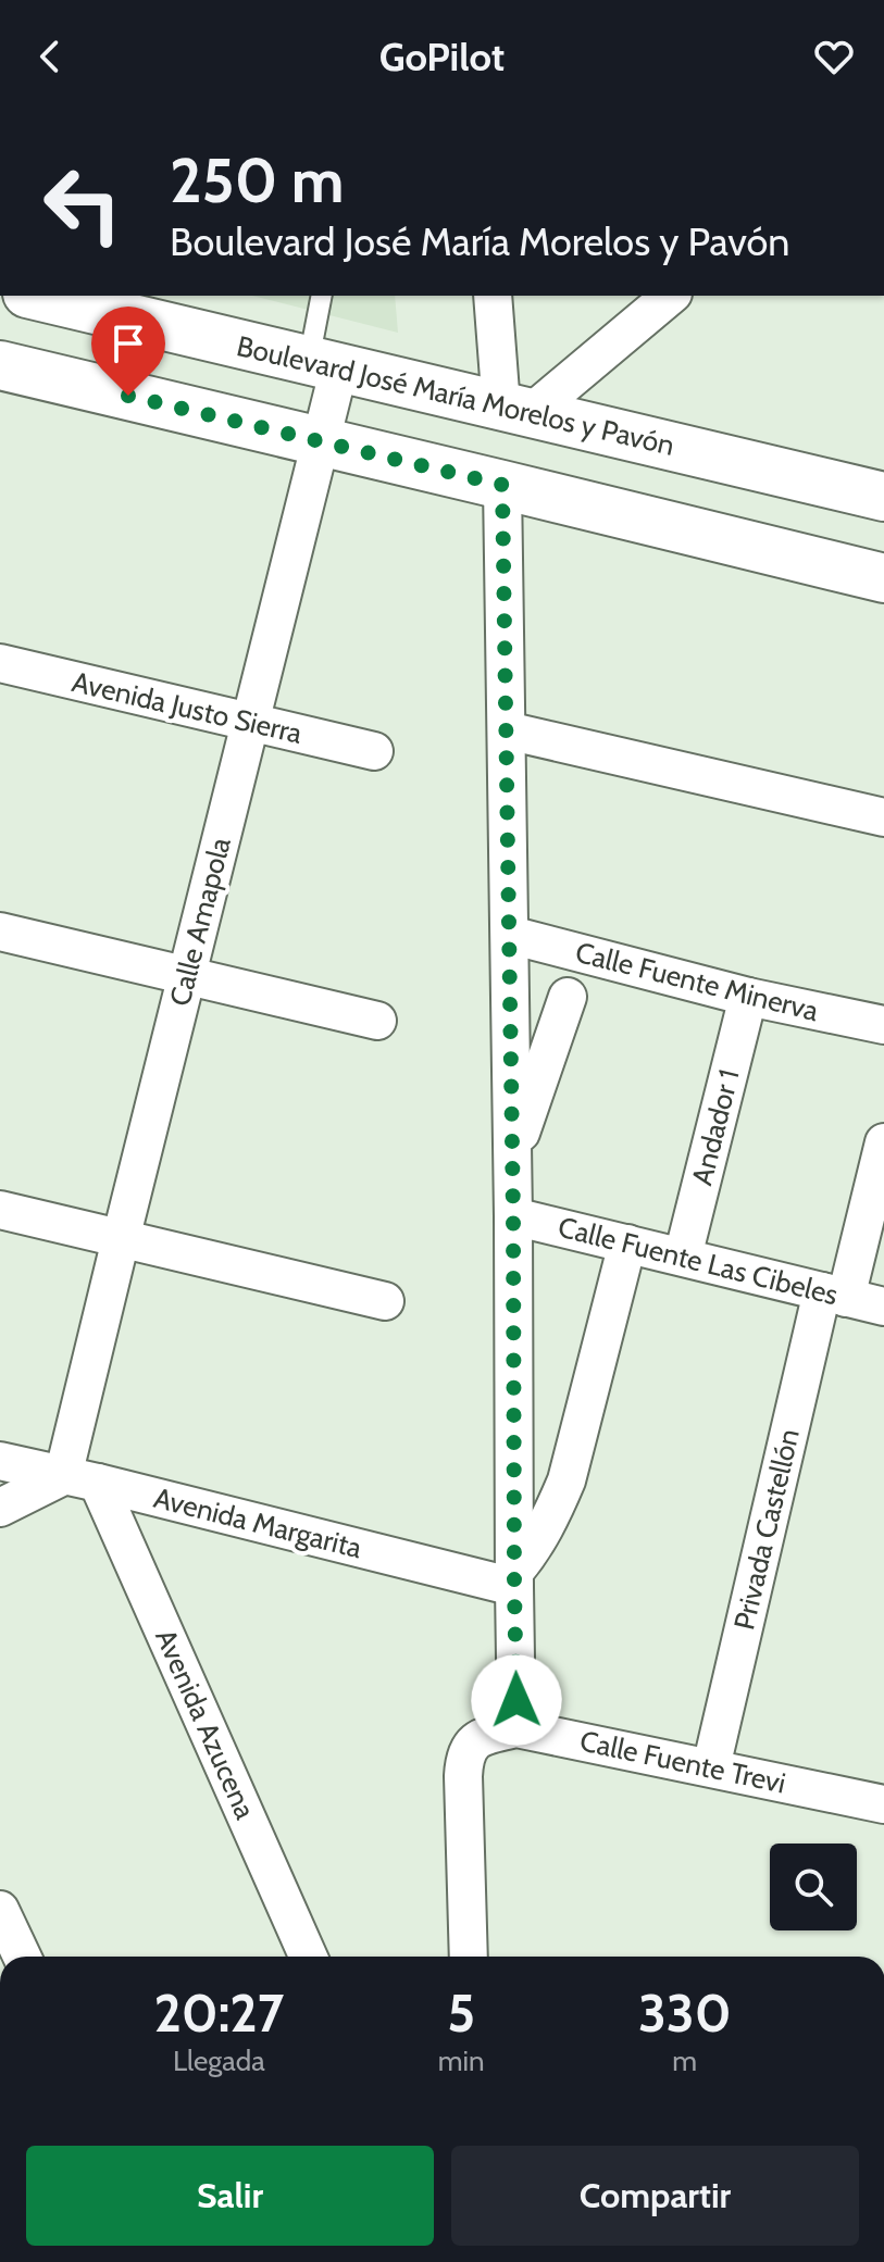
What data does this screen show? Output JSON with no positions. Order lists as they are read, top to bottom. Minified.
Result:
{"streets":{"main road":["Boulevard José María Morelos y Pavón"],"street":["Avenida Justo Sierra","Calle Amapola","Calle Fuente Minerva","Andador 1","Calle Fuente Las Cibeles","Avenida Margarita","Privada Castellón","Avenida Azucena","Calle Fuente Trevi"]},"crossings":[["Boulevard José María Morelos y Pavón","Calle Amapola"],["Avenida Justo Sierra","Calle Amapola"],["Calle Amapola","Avenida Margarita"],["Calle Amapola","Avenida Azucena"],["Calle Fuente Minerva","Andador 1"],["Andador 1","Calle Fuente Las Cibeles"],["Calle Fuente Las Cibeles","Privada Castellón"],["Avenida Margarita","Avenida Azucena"],["Privada Castellón","Calle Fuente Trevi"]],"page":{"header":"GoPilot","turn":["250 m","Boulevard José María Morelos y Pavón"],"eta":["20:27","Llegada","5","min","330","m"],"buttons":["Salir","Compartir"]}}
